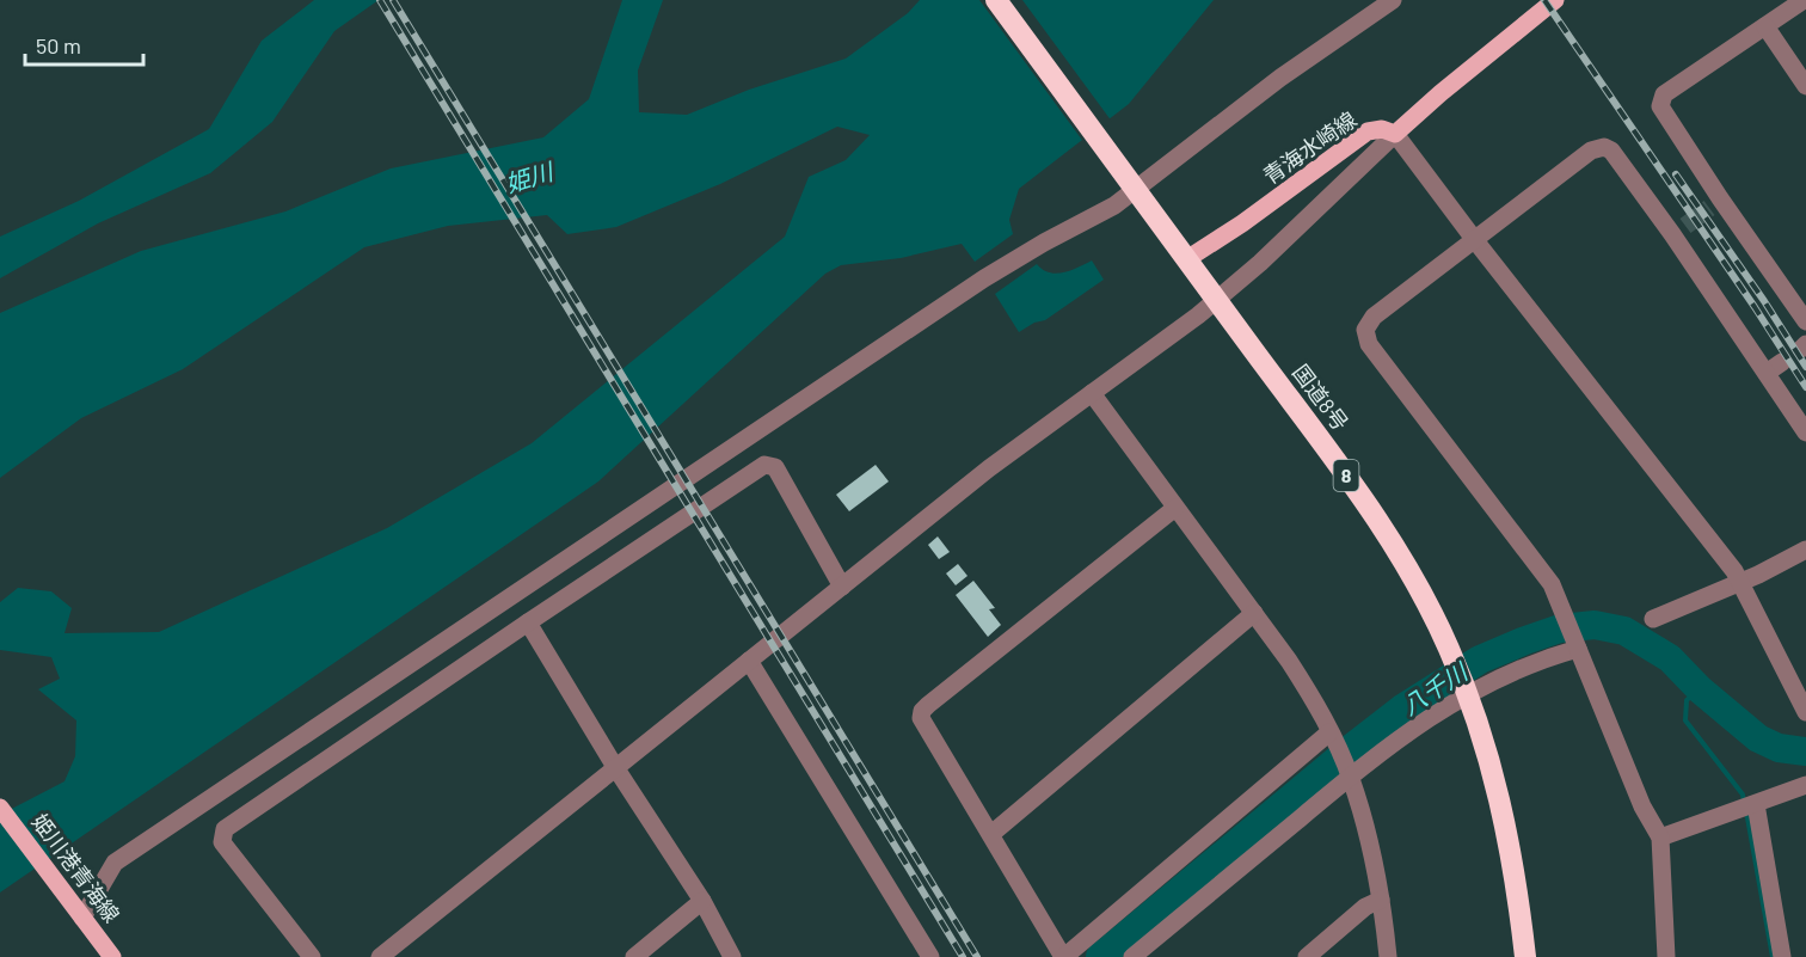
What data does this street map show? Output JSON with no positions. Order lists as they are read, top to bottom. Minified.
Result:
{"streets":{"highway":["国道8号","8"],"main road":["青海水崎線","姫川港青海線"]},"crossings":[["青海水崎線","国道8号"]],"water":["姫川","八千川"],"scale_bar":"50 m"}
